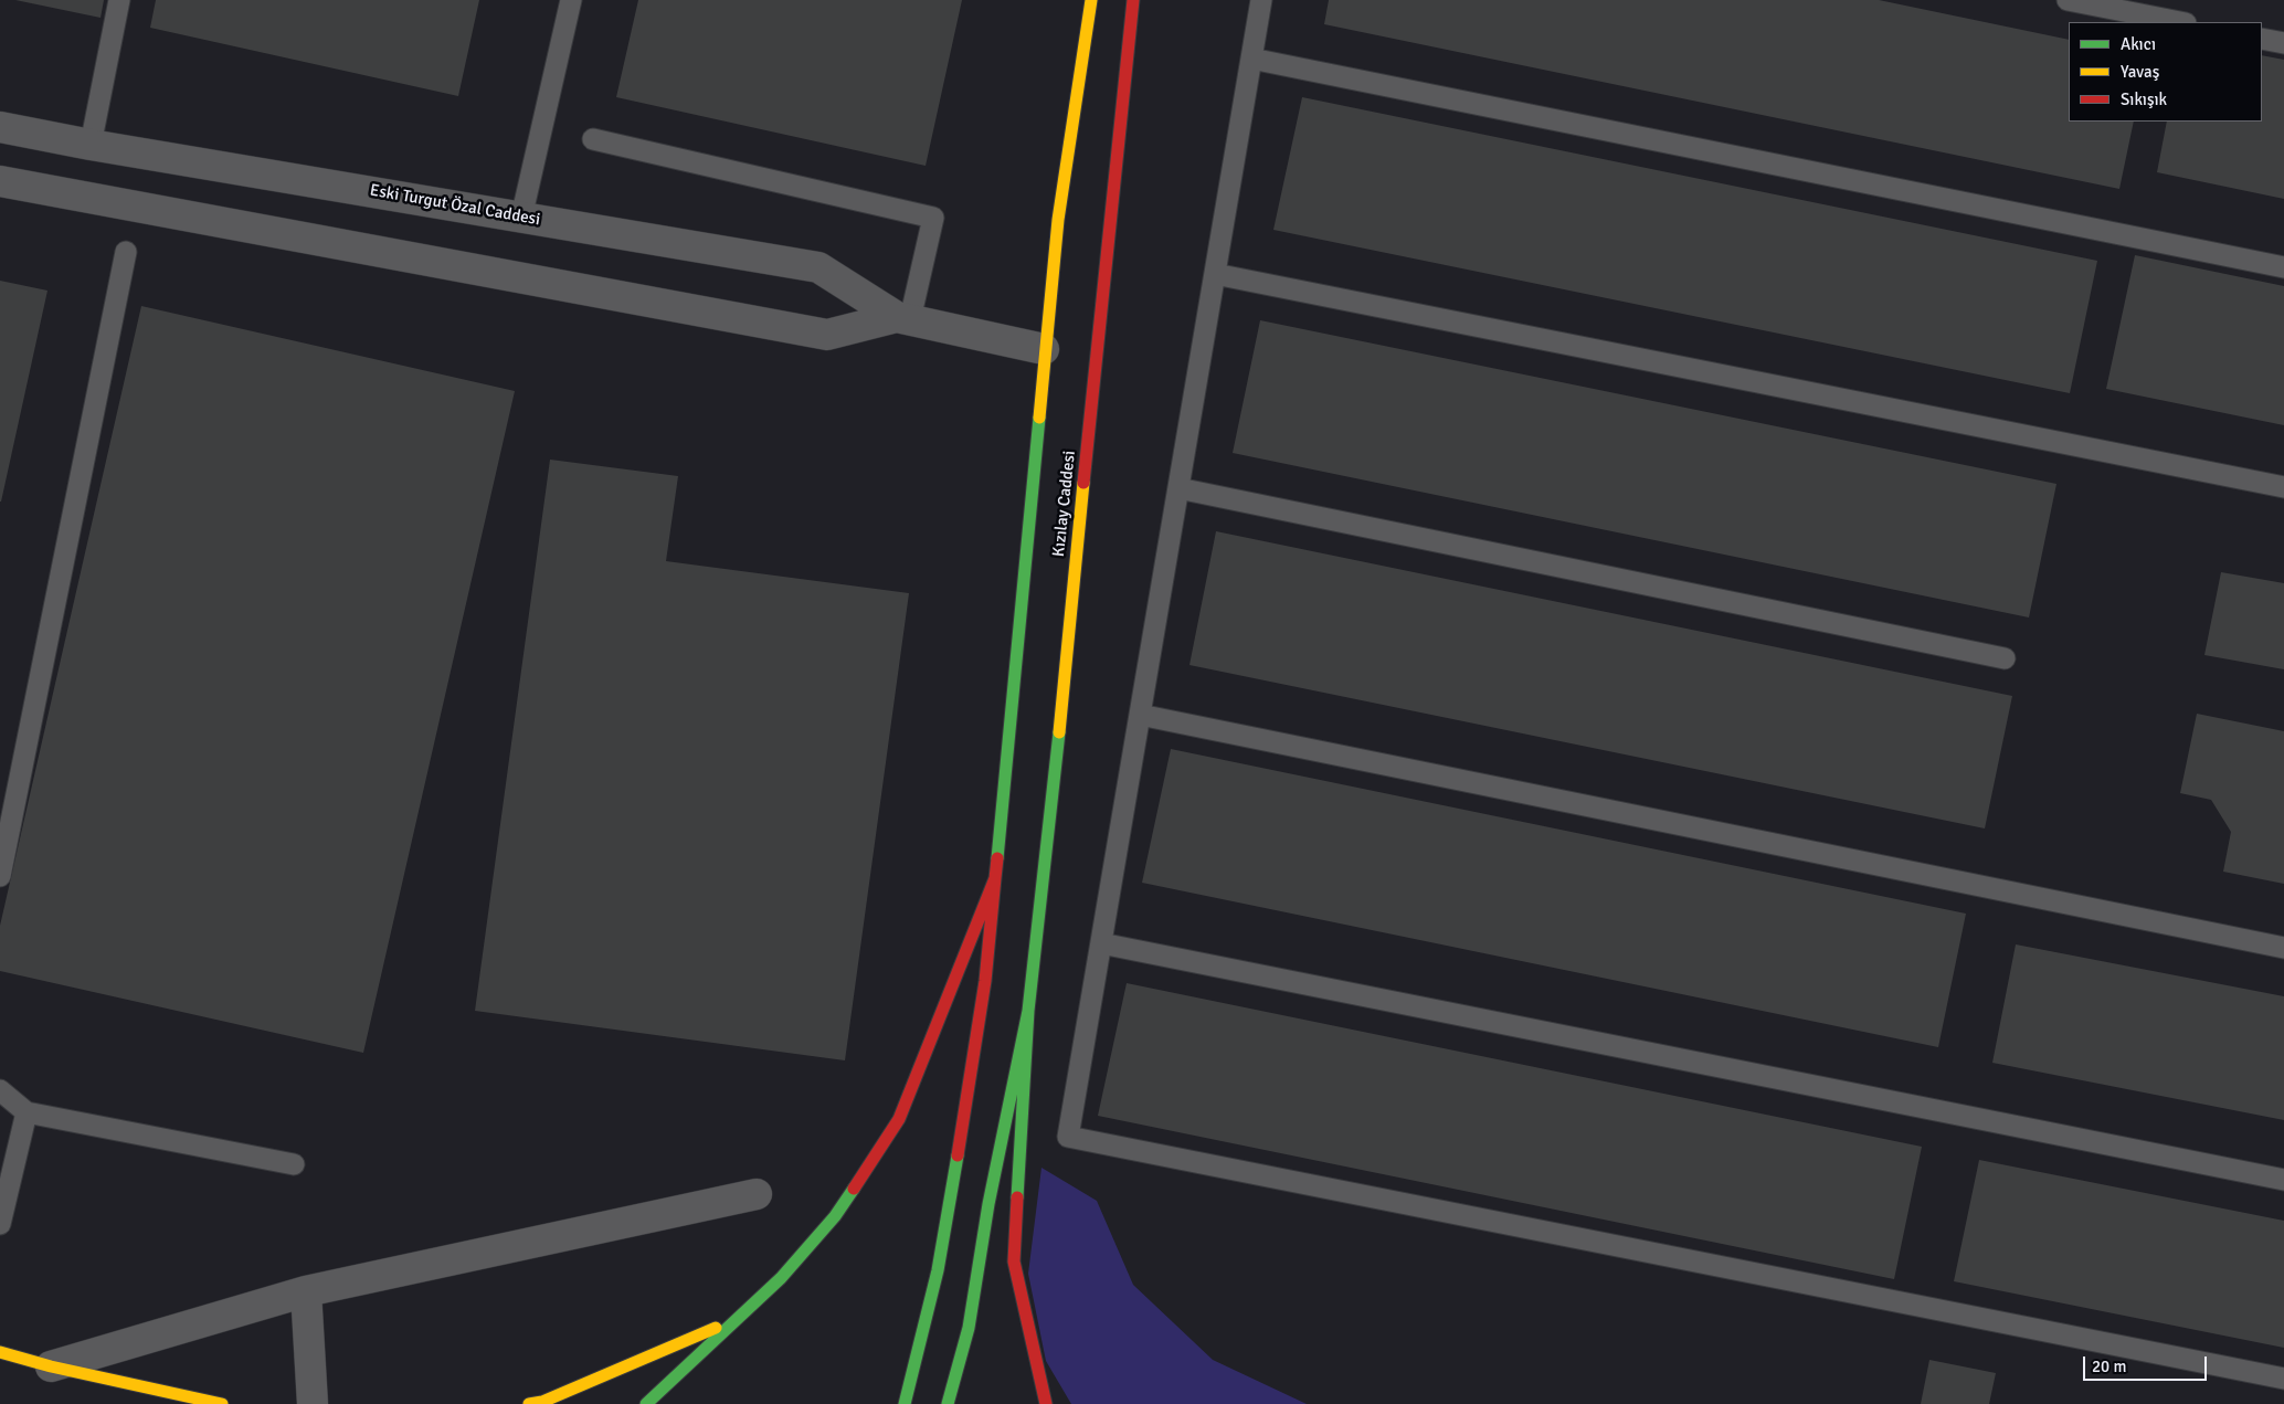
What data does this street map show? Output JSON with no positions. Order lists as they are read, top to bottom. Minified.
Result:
{"streets":{"main road":["Kızılay Caddesi"],"street":["Eski Turgut Özal Caddesi"]},"crossings":[["Eski Turgut Özal Caddesi","Kızılay Caddesi"]],"legend":["Akıcı","Yavaş","Sıkışık"],"scale_bar":"20 m"}
